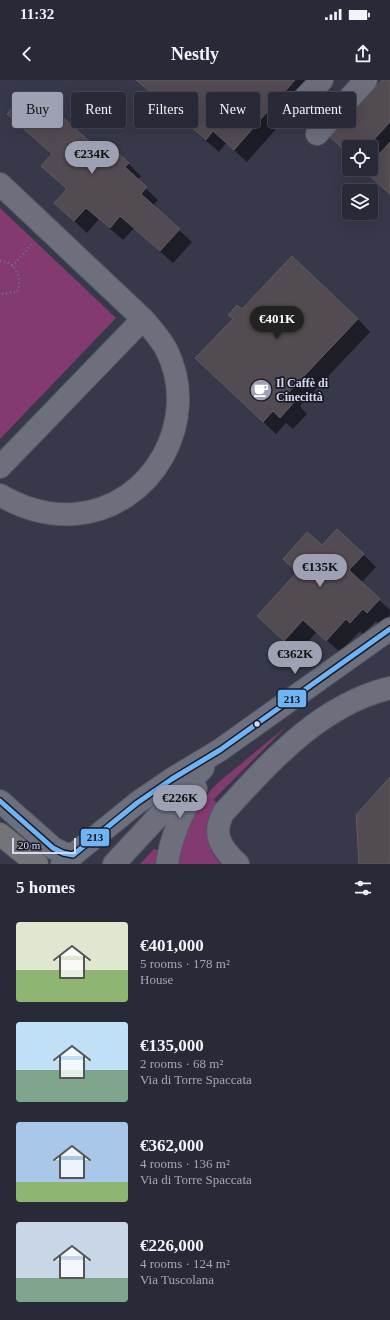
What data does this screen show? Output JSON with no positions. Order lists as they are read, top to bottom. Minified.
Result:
{"places":{"cafe":["Il Caffè di Cinecittà"]},"lines":["transit line 213"],"scale_bar":"20 m","page":{"status":"11:32","header":"Nestly","chip":["Buy","Rent","Filters","New","Apartment"],"price":["€234K","€401K","€135K","€362K","€226K"],"scale":"20 m","heading":"5 homes","list":[{"name":"€401,000","note":"5 rooms · 178 m² · House"},{"name":"€135,000","note":"2 rooms · 68 m² · Via di Torre Spaccata"},{"name":"€362,000","note":"4 rooms · 136 m² · Via di Torre Spaccata"},{"name":"€226,000","note":"4 rooms · 124 m² · Via Tuscolana"}]}}
